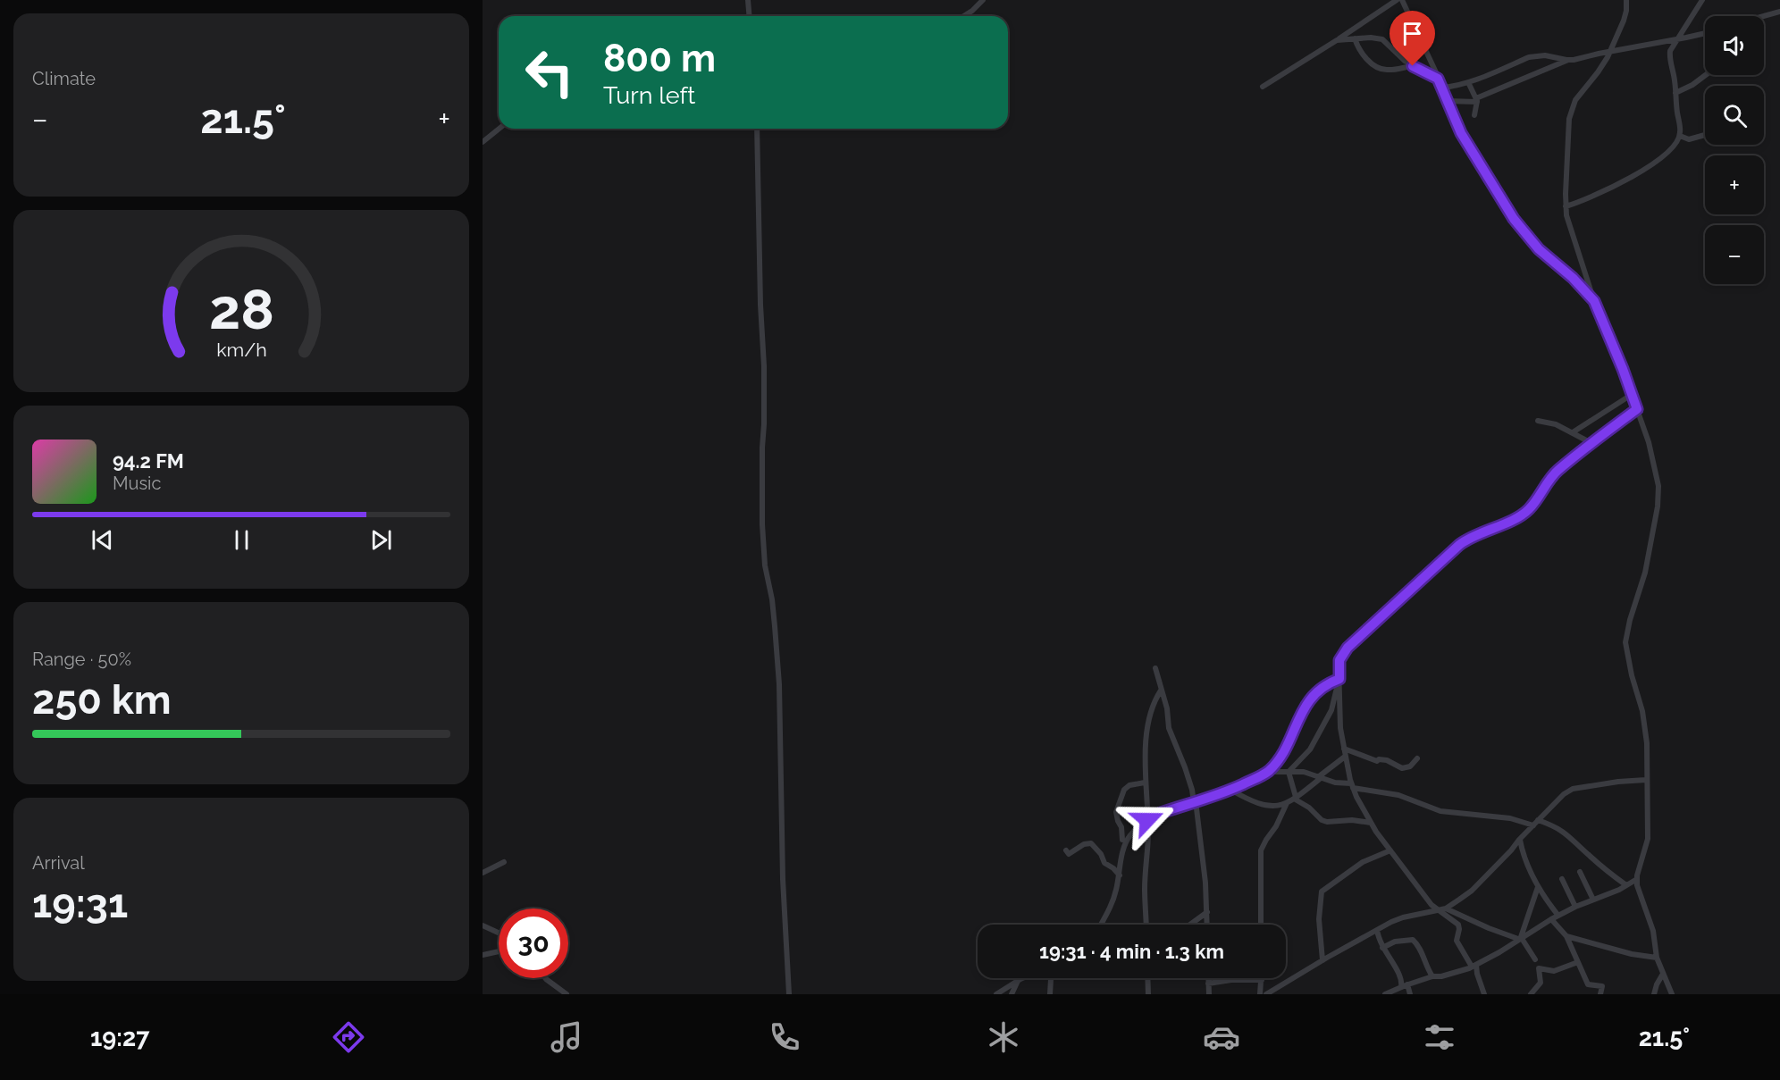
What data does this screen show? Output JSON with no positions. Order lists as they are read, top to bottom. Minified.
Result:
{"page":{"tile":["Climate",["Range · 50%","250 km"],["Arrival","19:31"]],"map_buttons":["+","−"],"turn":["800 m","Turn left"],"heat":["−","21.5°","+"],"song":["94.2 FM","Music"],"limit":"30","trip":"19:31 · 4 min · 1.3 km","tabs":["19:27","21.5°"],"gauge":["28","km/h"]}}
